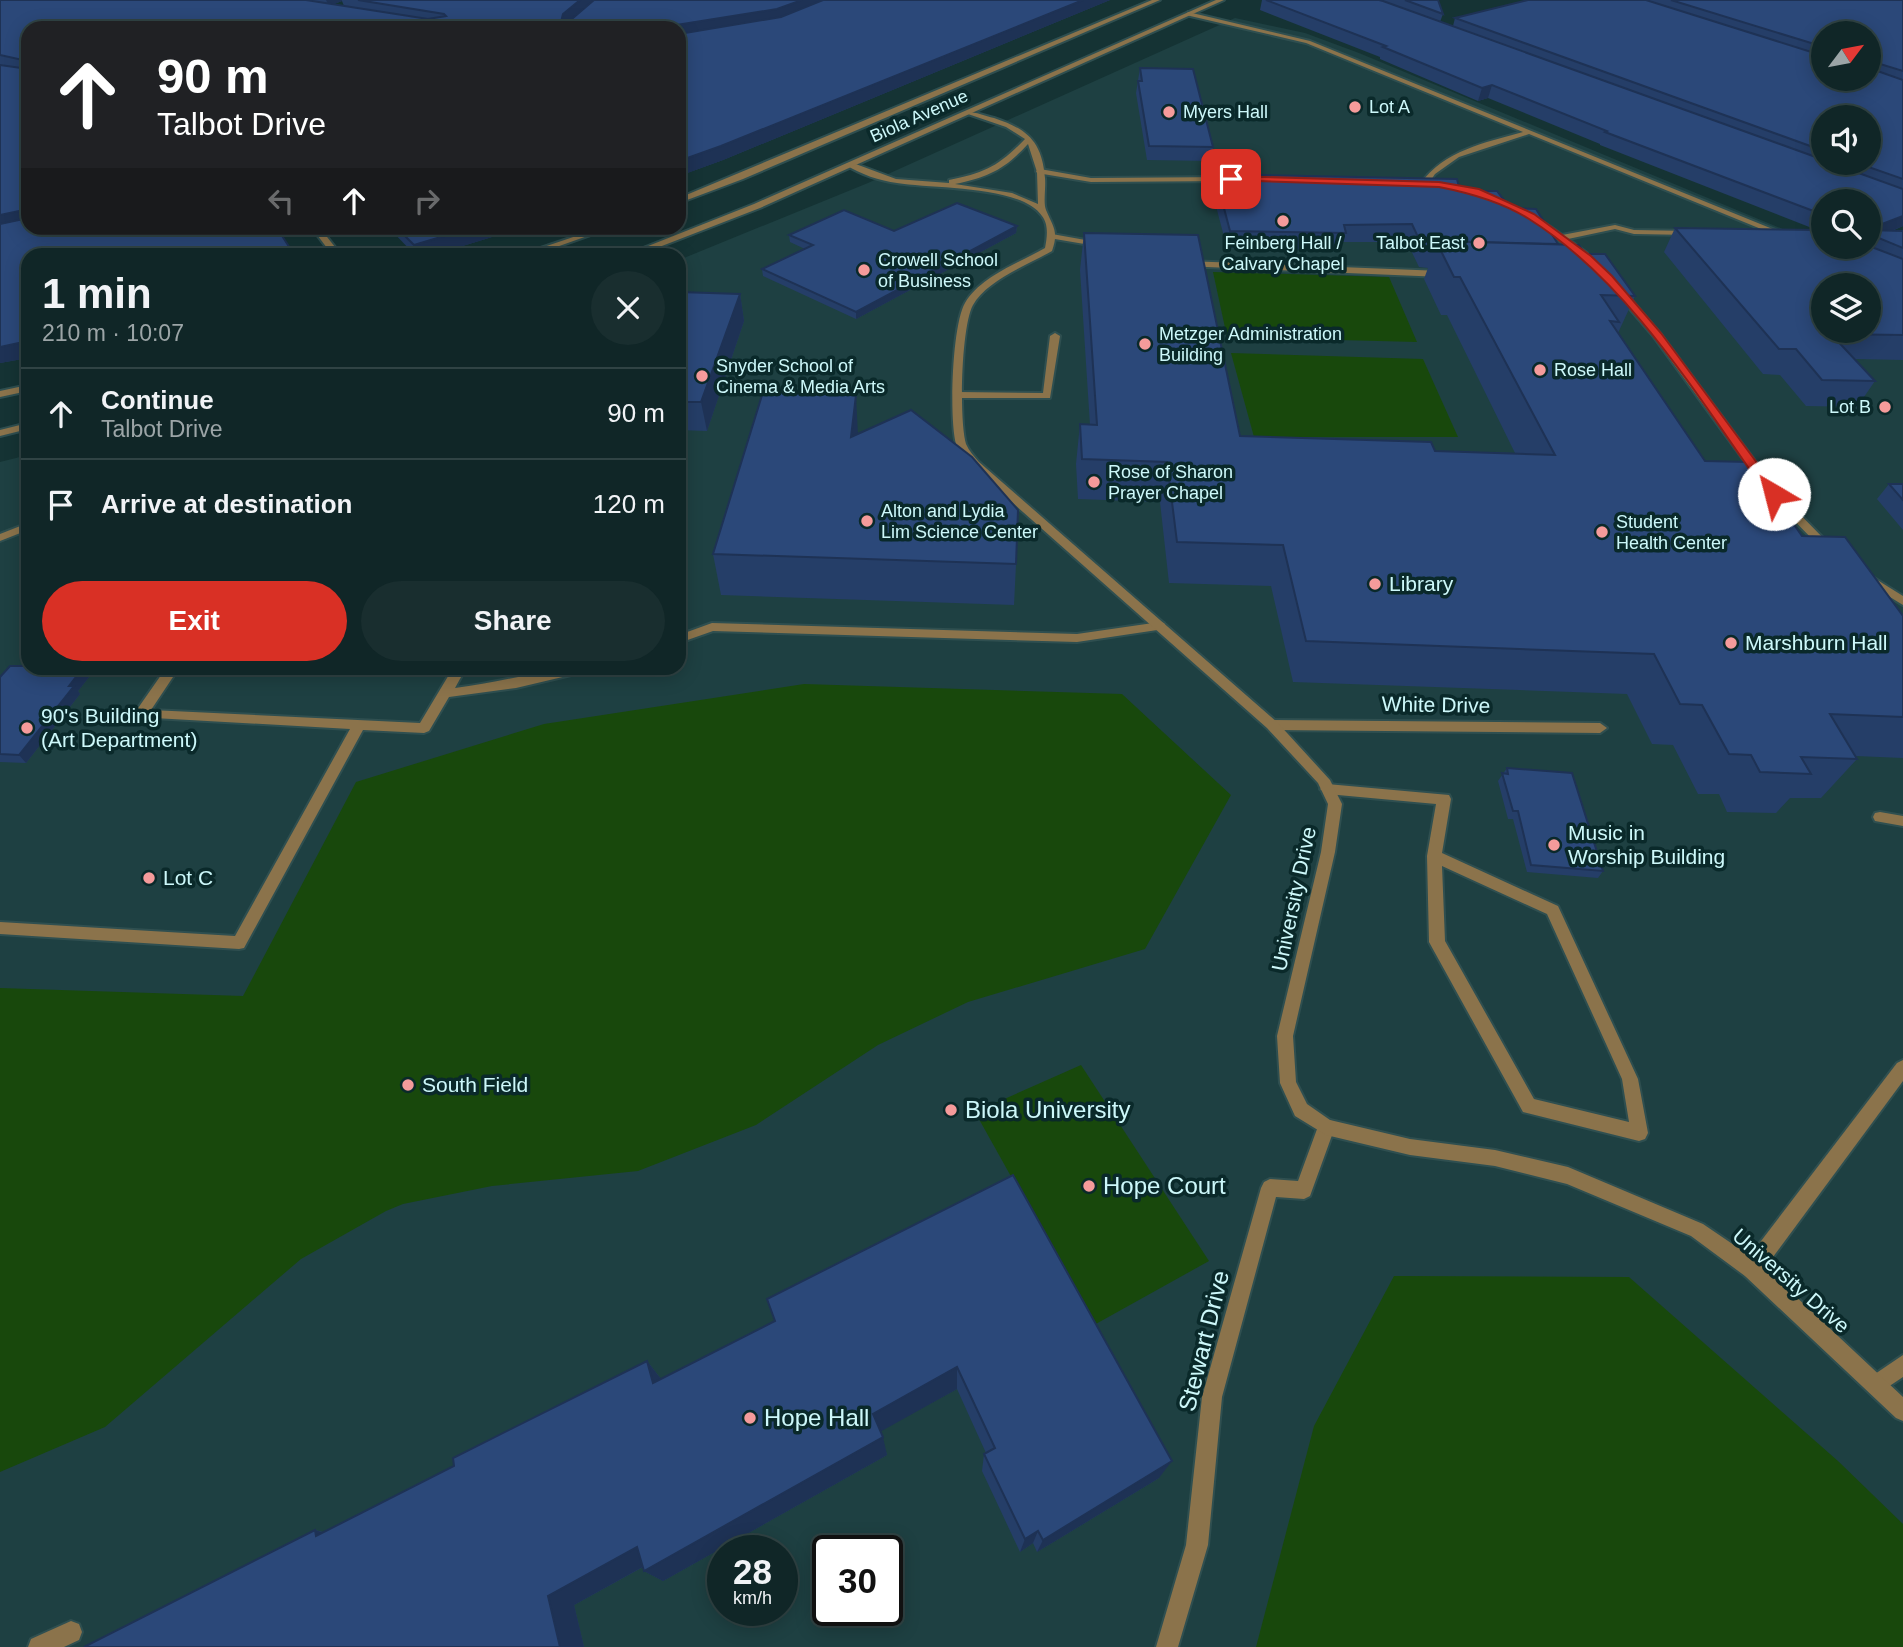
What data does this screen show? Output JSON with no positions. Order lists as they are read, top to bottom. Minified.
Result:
{"streets":{"street":["Biola Avenue","White Drive","University Drive","Stewart Drive"]},"crossings":[["University Drive","Stewart Drive"]],"places":["Lot A","Myers Hall","Feinberg Hall / Calvary Chapel","Talbot East","Crowell School of Business","Metzger Administration Building","Rose Hall","Snyder School of Cinema & Media Arts","Lot B","Rose of Sharon Prayer Chapel","Alton and Lydia Lim Science Center","Student Health Center","Library","Marshburn Hall","90's Building (Art Department)","Music in Worship Building","Lot C","South Field","Biola University","Hope Court","Hope Hall"],"north":"top right","page":{"turn":["90 m","Talbot Drive"],"heading":["1 min","210 m · 10:07"],"list":[{"name":"Continue","note":"Talbot Drive","value":"90 m"},{"name":"Arrive at destination","value":"120 m"}],"buttons":["Exit","Share"],"speed":"28 km/h","limit":"30"}}
